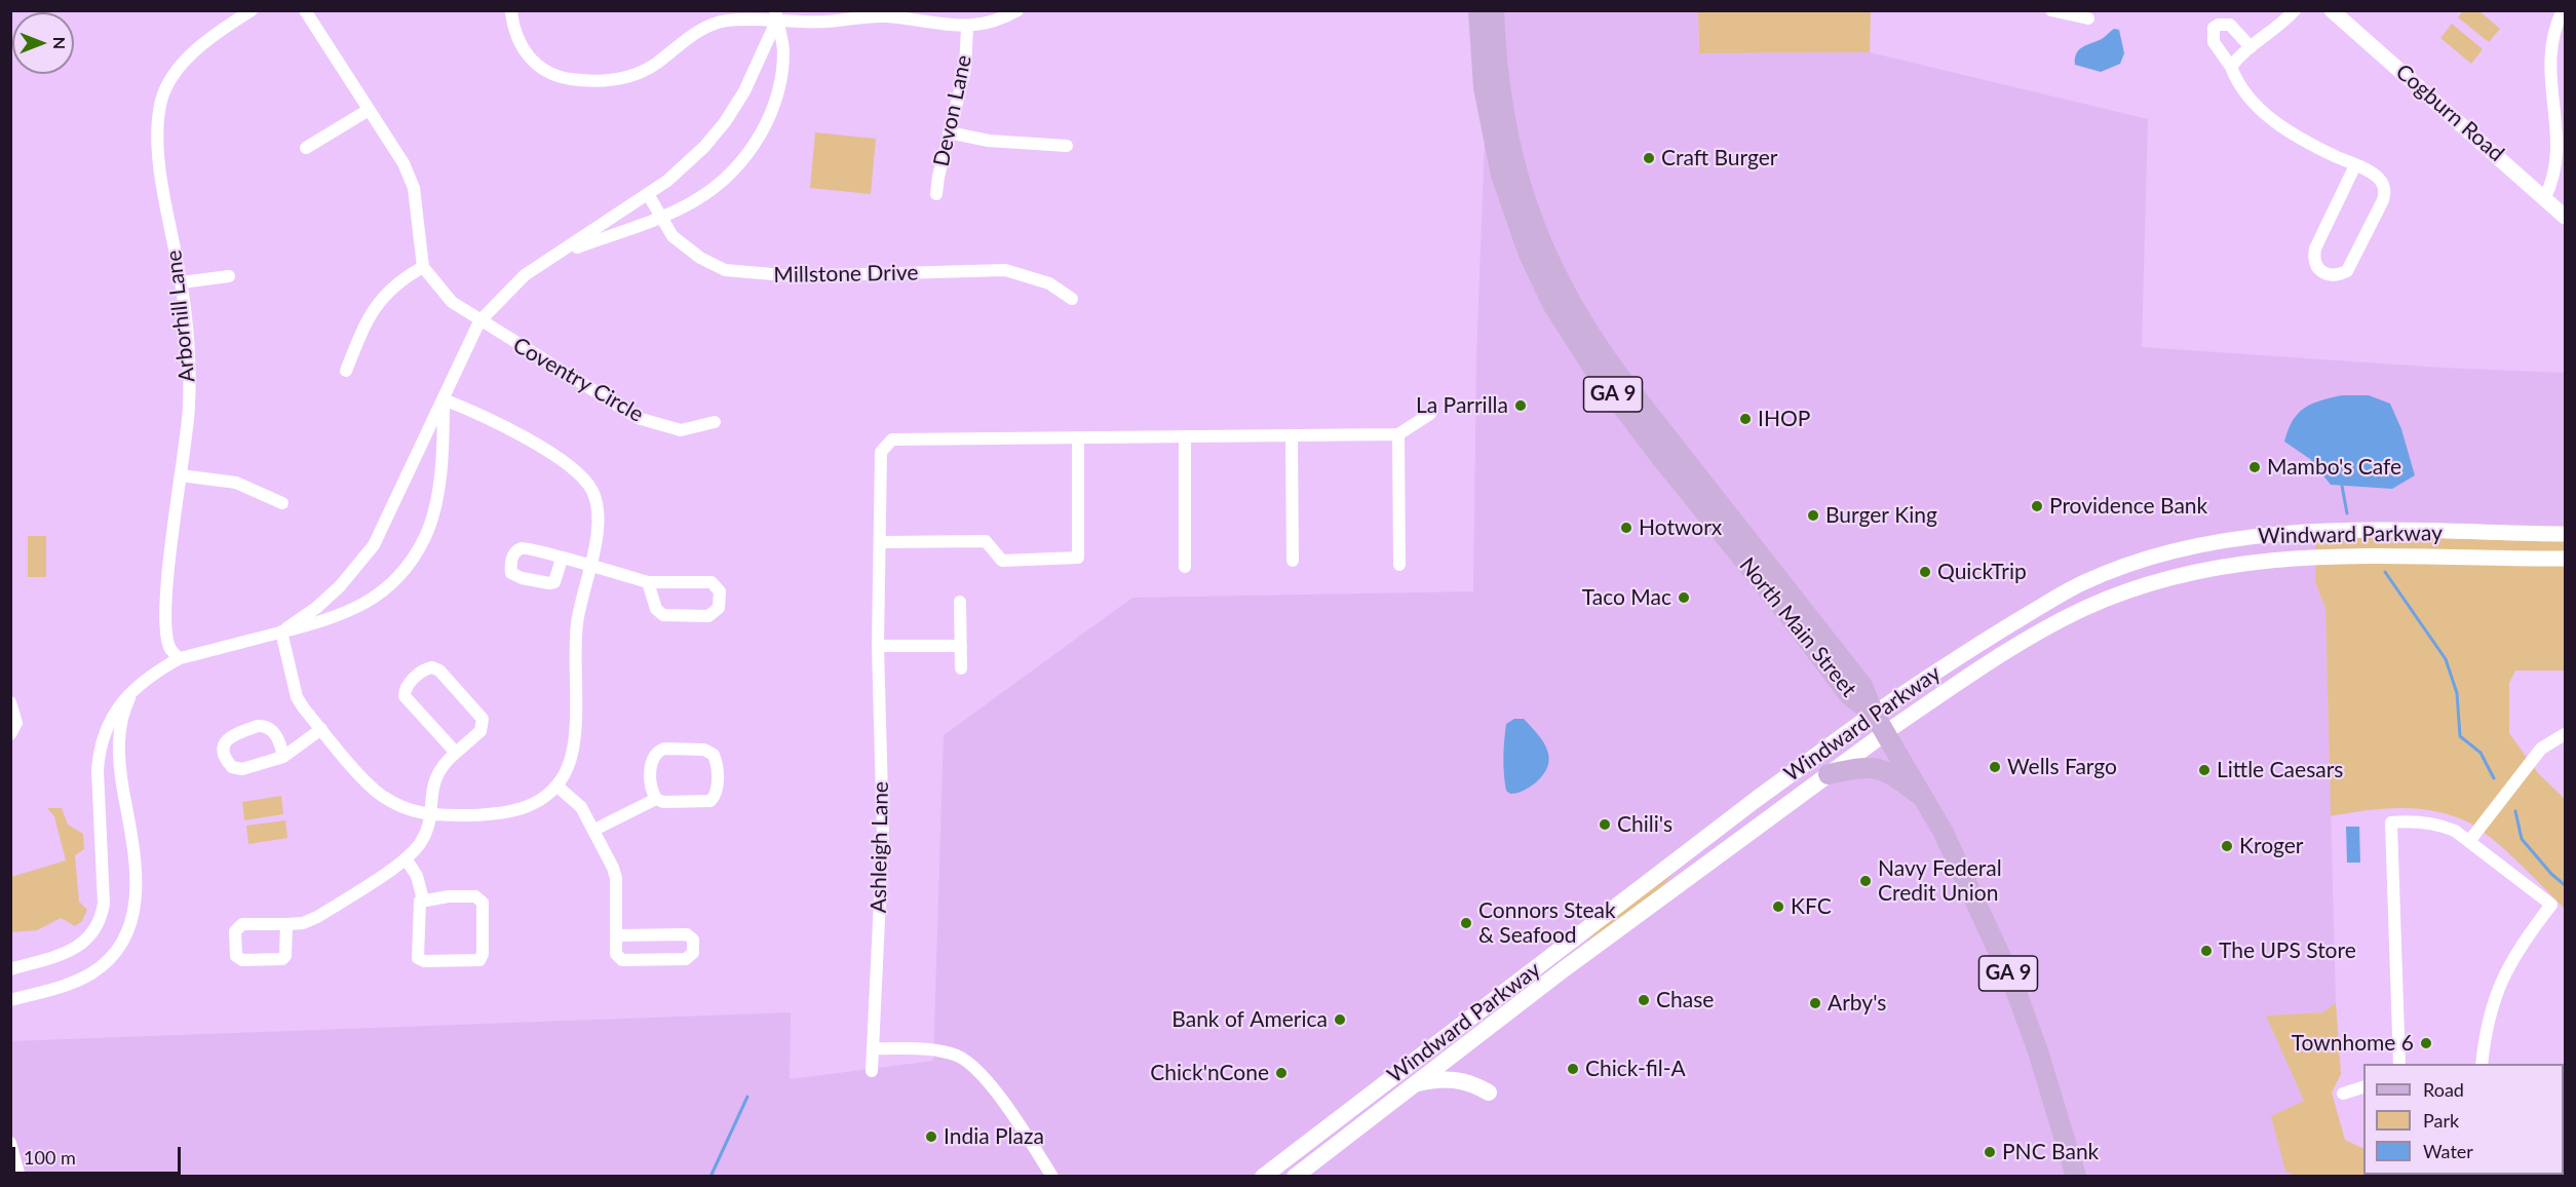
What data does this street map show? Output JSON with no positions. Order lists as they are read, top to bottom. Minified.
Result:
{"streets":{"main road":["GA 9","Windward Parkway","North Main Street"],"street":["Devon Lane","Cogburn Road","Millstone Drive","Arborhill Lane","Coventry Circle","Ashleigh Lane"]},"crossings":[["GA 9","Windward Parkway"],["GA 9","North Main Street"],["Windward Parkway","North Main Street"]],"places":["Craft Burger","La Parrilla","IHOP","Mambo's Cafe","Providence Bank","Burger King","Hotworx","QuickTrip","Taco Mac","Wells Fargo","Little Caesars","Chili's","Kroger","Navy Federal Credit Union","KFC","Connors Steak & Seafood","The UPS Store","Chase","Arby's","Bank of America","Townhome 6","Chick-fil-A","Chick'nCone","India Plaza","PNC Bank"],"legend":["Road","Park","Water"],"scale_bar":"100 m","north":"right"}
